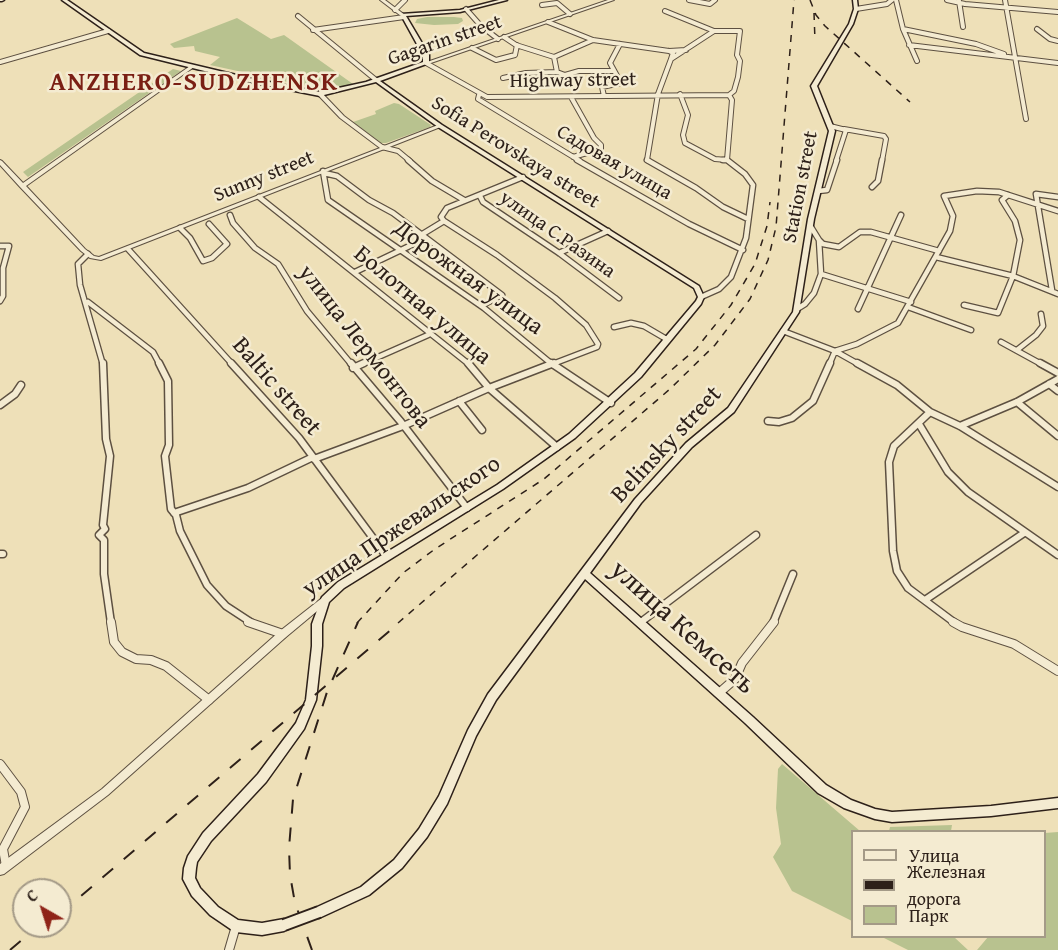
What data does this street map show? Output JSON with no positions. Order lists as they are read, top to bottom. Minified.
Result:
{"streets":{"main road":["Gagarin street","Sofia Perovskaya street","Station street","Belinsky street","улица Пржевальского","улица Кемсеть"],"street":["Highway street","Садовая улица","Sunny street","улица С.Разина","Дорожная улица","Болотная улица","улица Лермонтова","Baltic street"]},"crossings":[["Gagarin street","Highway street"],["Gagarin street","Sofia Perovskaya street"],["Highway street","Садовая улица"],["Sofia Perovskaya street","Sunny street"],["Sofia Perovskaya street","улица Пржевальского"],["Sunny street","Дорожная улица"],["Sunny street","Болотная улица"],["Sunny street","Baltic street"],["Station street","Belinsky street"],["Дорожная улица","улица Пржевальского"],["Болотная улица","улица Пржевальского"],["улица Лермонтова","улица Пржевальского"],["Baltic street","улица Пржевальского"],["Belinsky street","улица Кемсеть"]],"districts":["ANZHERO-SUDZHENSK"],"legend":["Улица","Железная дорога","Парк"],"north":"top left"}
